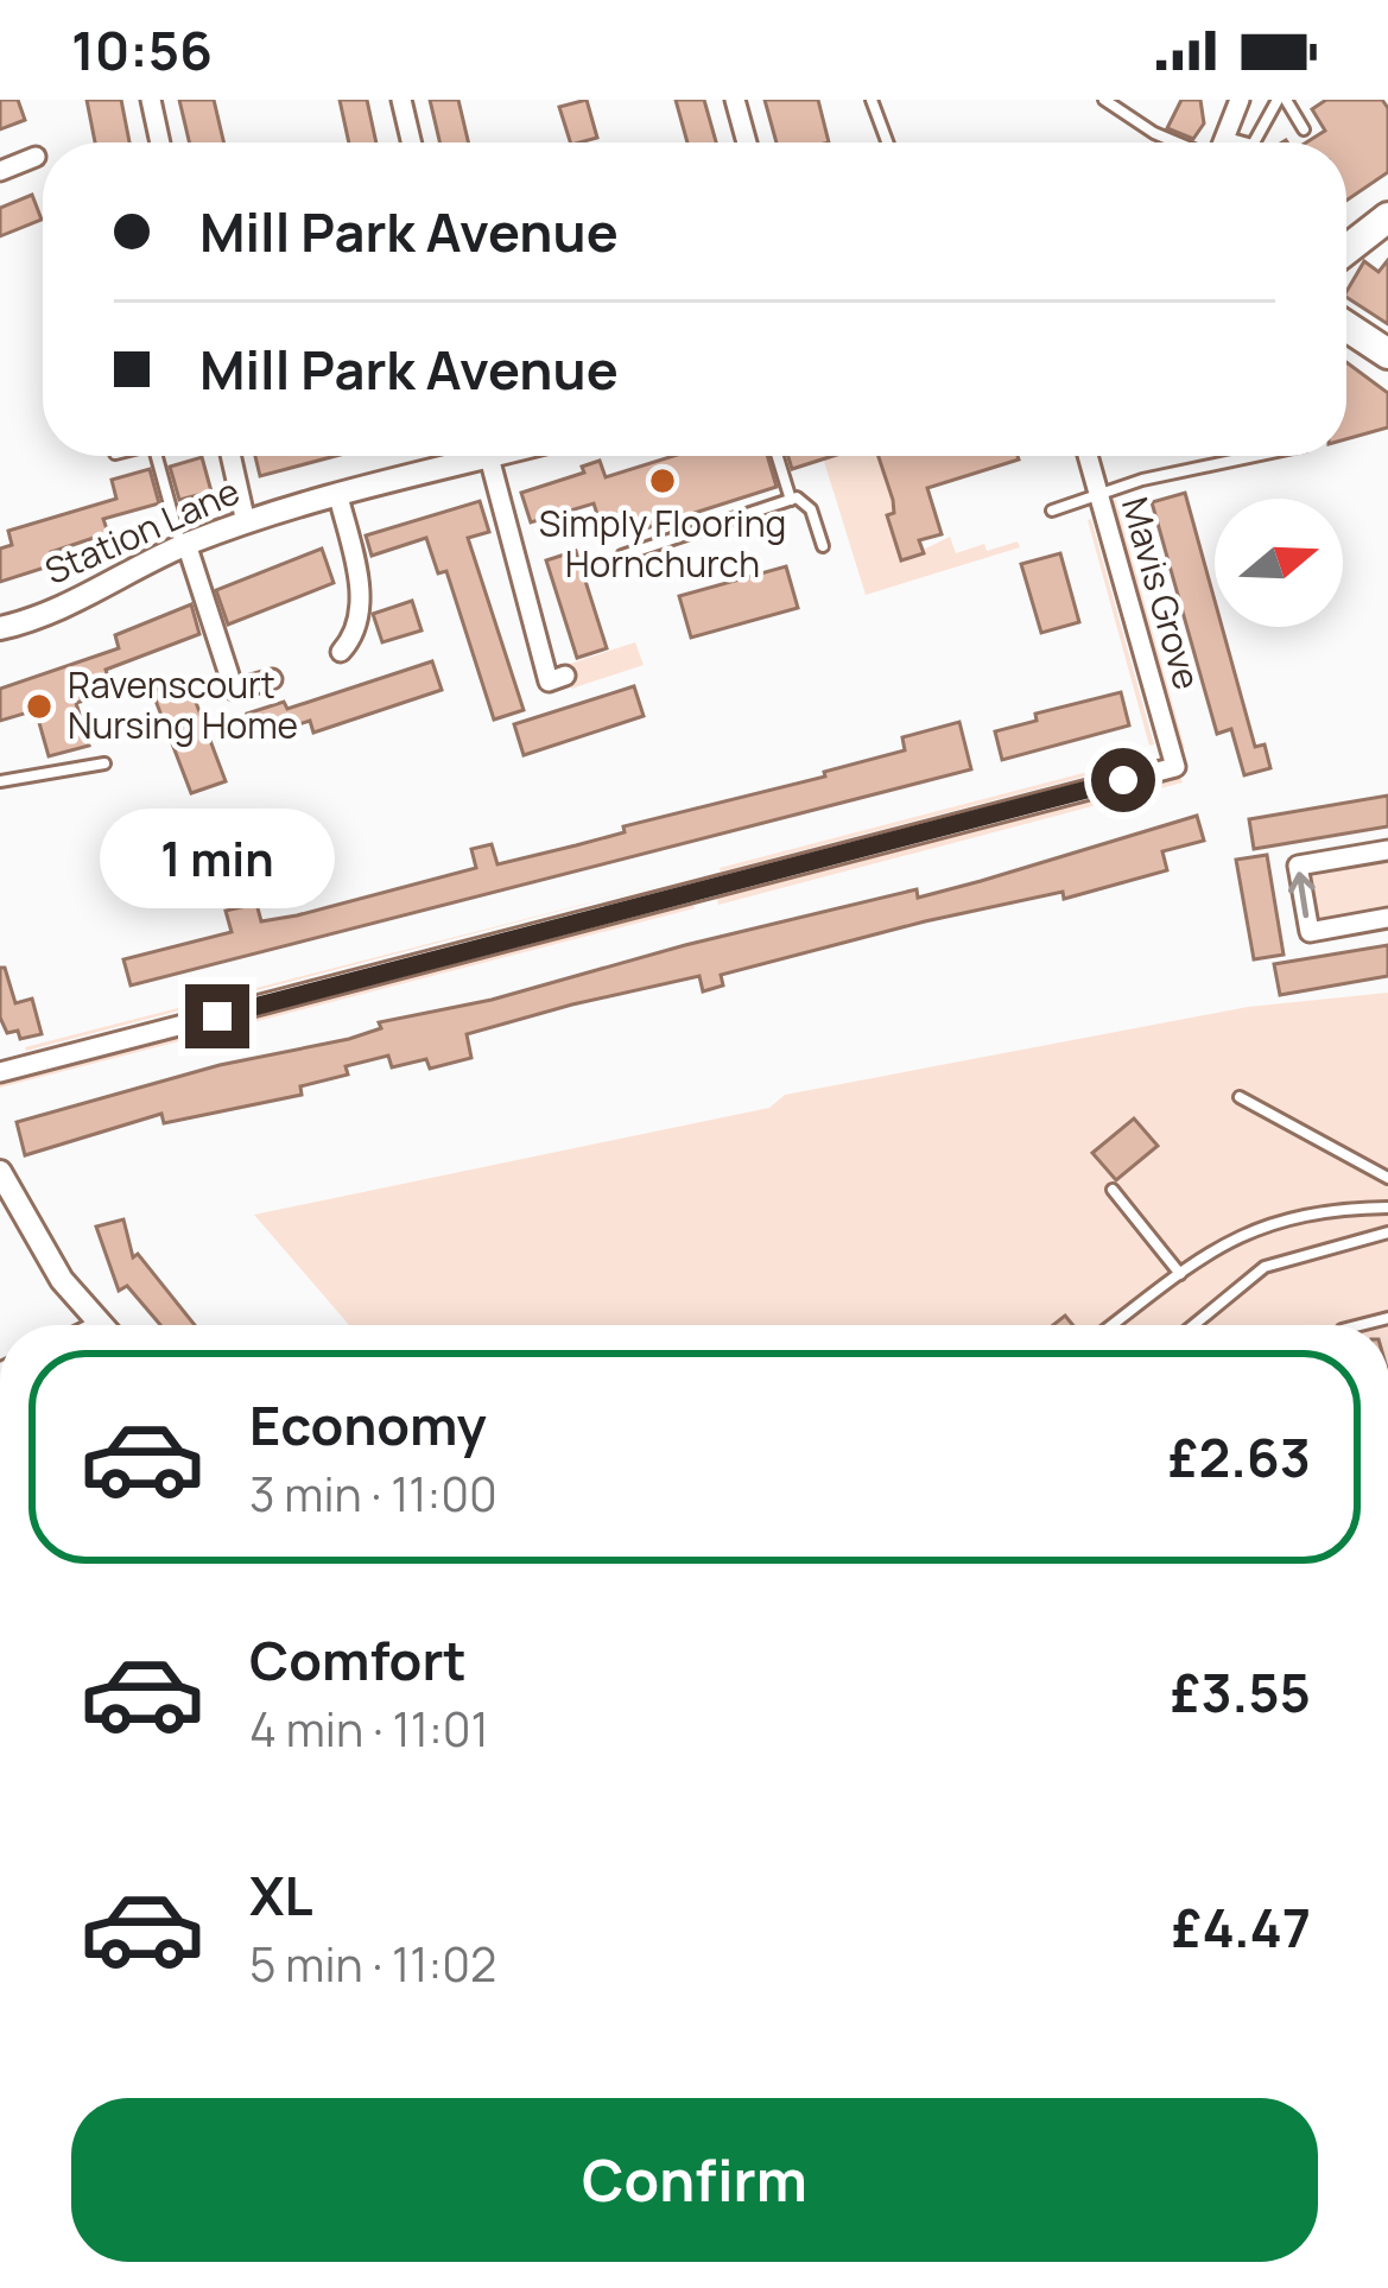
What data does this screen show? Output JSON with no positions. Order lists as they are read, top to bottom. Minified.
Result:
{"streets":{"street":["Station Lane","Mavis Grove"]},"places":["Simply Flooring Hornchurch","Ravenscourt Nursing Home"],"north":"right","page":{"status":"10:56","banner":["Mill Park Avenue","Mill Park Avenue"],"bubble":"1 min","list":[{"name":"Economy","note":"3 min · 11:00","value":"£2.63"},{"name":"Comfort","note":"4 min · 11:01","value":"£3.55"},{"name":"XL","note":"5 min · 11:02","value":"£4.47"}],"buttons":"Confirm"}}
